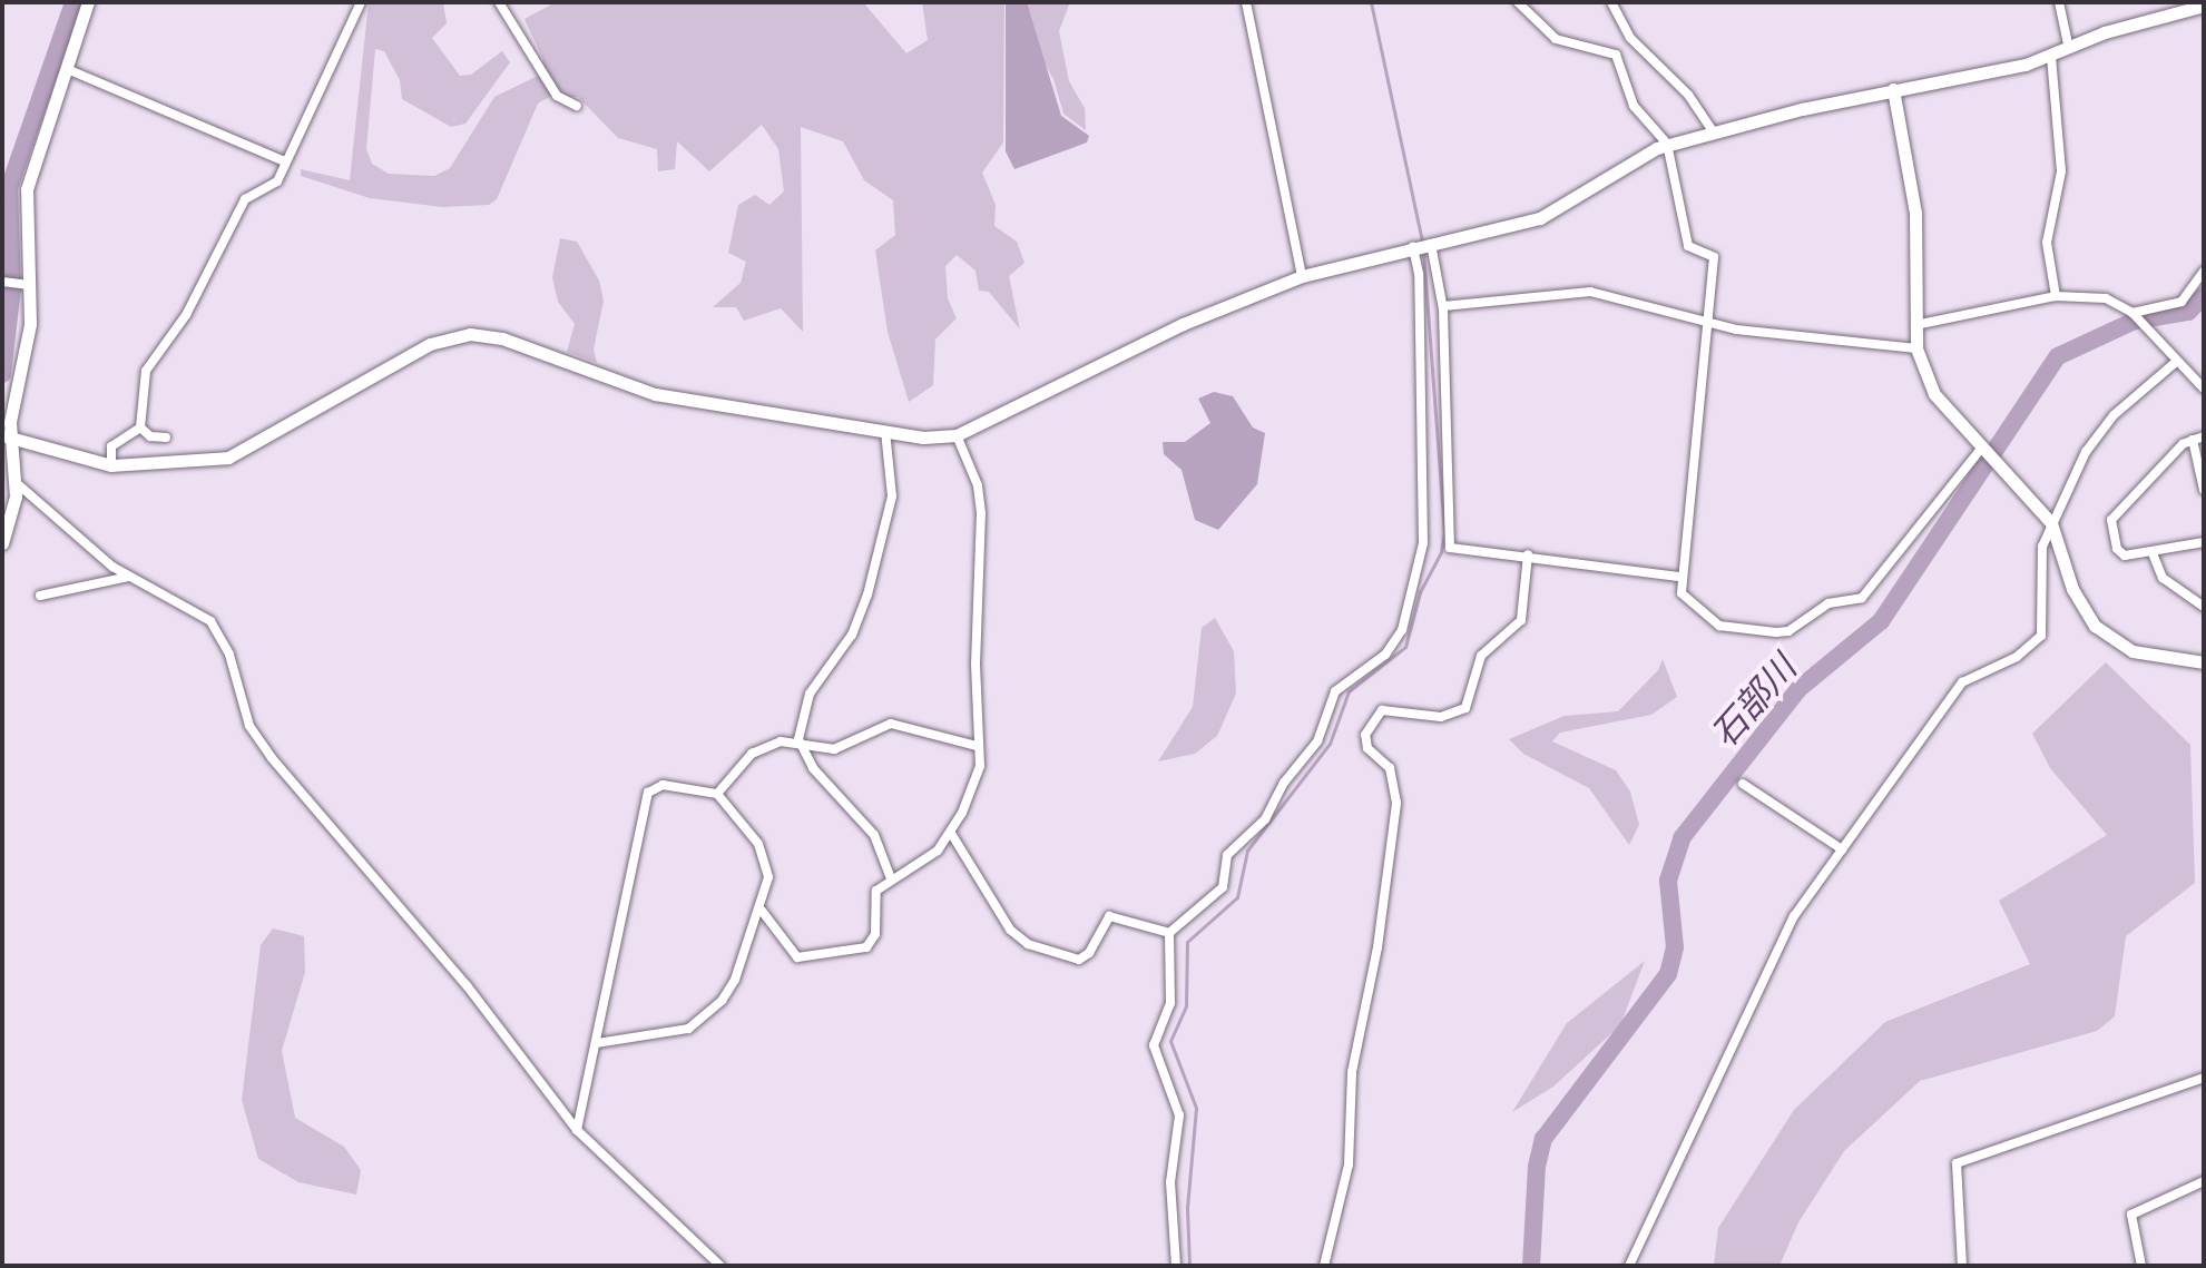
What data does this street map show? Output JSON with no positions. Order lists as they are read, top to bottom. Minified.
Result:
{"water":["石部川"]}
